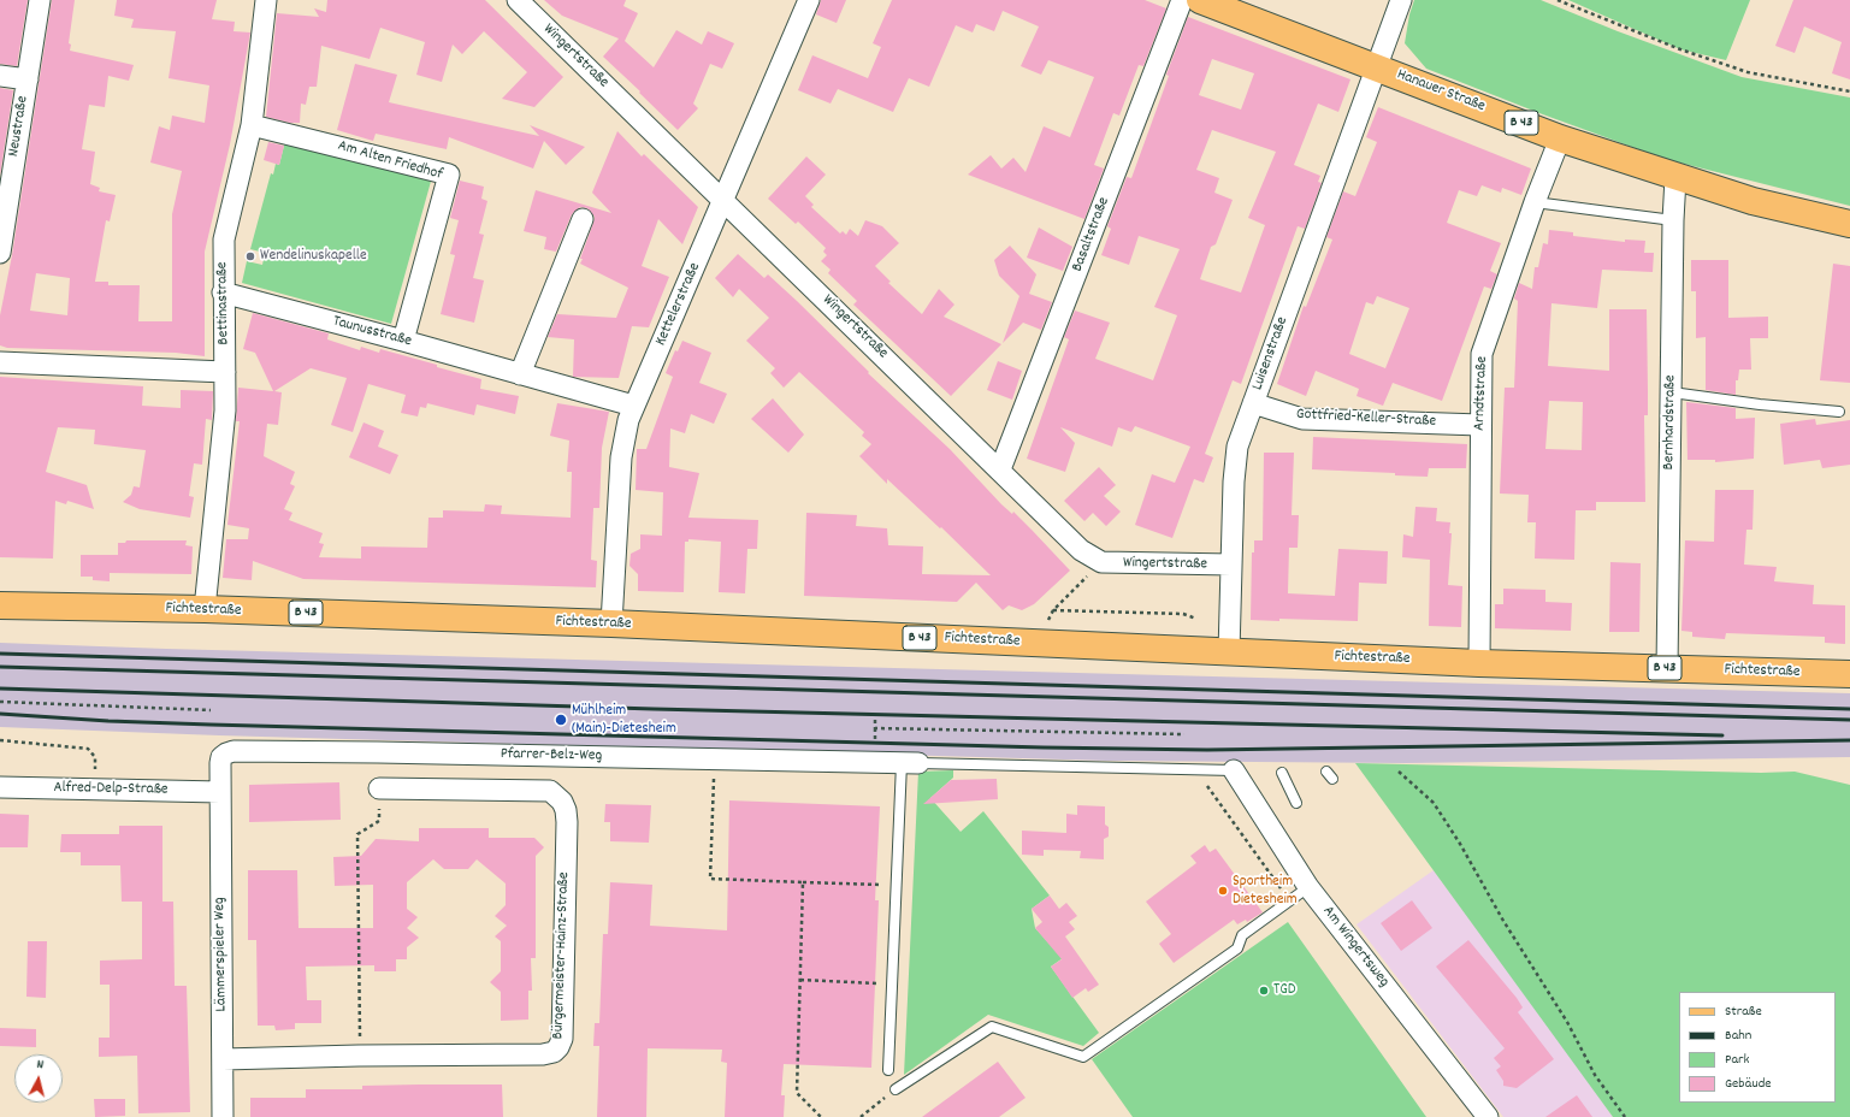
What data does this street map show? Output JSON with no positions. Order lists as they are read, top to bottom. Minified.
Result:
{"streets":{"main road":["Hanauer Straße","B 43","Fichtestraße"],"street":["Wingertstraße","Neustraße","Am Alten Friedhof","Basaltstraße","Bettinastraße","Kettelerstraße","Taunusstraße","Luisenstraße","Arndtstraße","Gottfried-Keller-Straße","Bernhardstraße","Pfarrer-Belz-Weg","Alfred-Delp-Straße","Am Wingertsweg","Lämmerspieler Weg","Bürgermeister-Hainz-Straße"]},"crossings":[["Wingertstraße","Basaltstraße"],["Wingertstraße","Kettelerstraße"],["Wingertstraße","Luisenstraße"],["Hanauer Straße","Luisenstraße"],["Hanauer Straße","Arndtstraße"],["Hanauer Straße","Bernhardstraße"],["Am Alten Friedhof","Bettinastraße"],["Am Alten Friedhof","Taunusstraße"],["Bettinastraße","Taunusstraße"],["Bettinastraße","Fichtestraße"],["Kettelerstraße","Taunusstraße"],["Kettelerstraße","Fichtestraße"],["Luisenstraße","Gottfried-Keller-Straße"],["Luisenstraße","Fichtestraße"],["Arndtstraße","Gottfried-Keller-Straße"],["Arndtstraße","Fichtestraße"],["Bernhardstraße","Fichtestraße"],["Pfarrer-Belz-Weg","Alfred-Delp-Straße"],["Pfarrer-Belz-Weg","Lämmerspieler Weg"],["Alfred-Delp-Straße","Lämmerspieler Weg"],["Lämmerspieler Weg","Bürgermeister-Hainz-Straße"]],"places":["Wendelinuskapelle","Mühlheim (Main)-Dietesheim","Sportheim Dietesheim","TGD"],"legend":["Straße","Bahn","Park","Gebäude"],"north":"top"}
